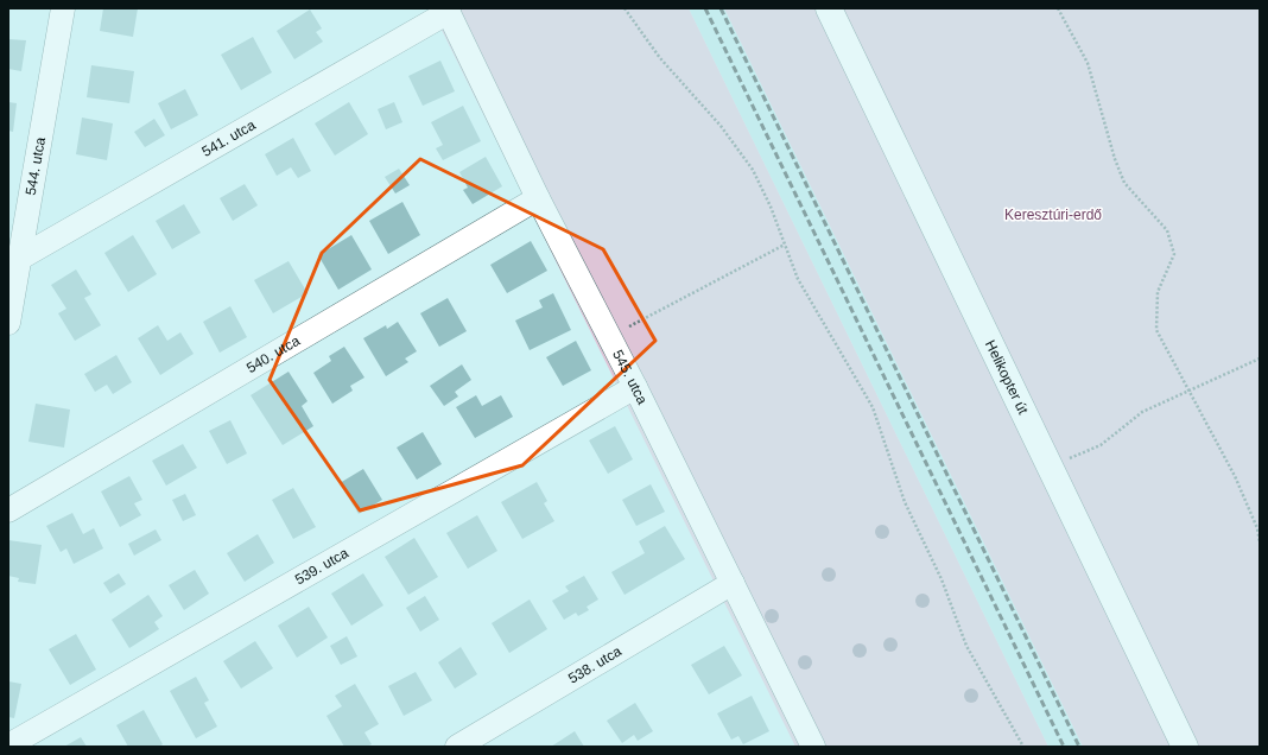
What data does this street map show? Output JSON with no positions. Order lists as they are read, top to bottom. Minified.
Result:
{"streets":{"street":["541. utca","544. utca","540. utca","545. utca","Helikopter út","539. utca","538. utca"]},"crossings":[["541. utca","544. utca"],["541. utca","545. utca"],["540. utca","545. utca"],["545. utca","539. utca"],["545. utca","538. utca"]],"parks":["Keresztúri-erdő"]}
